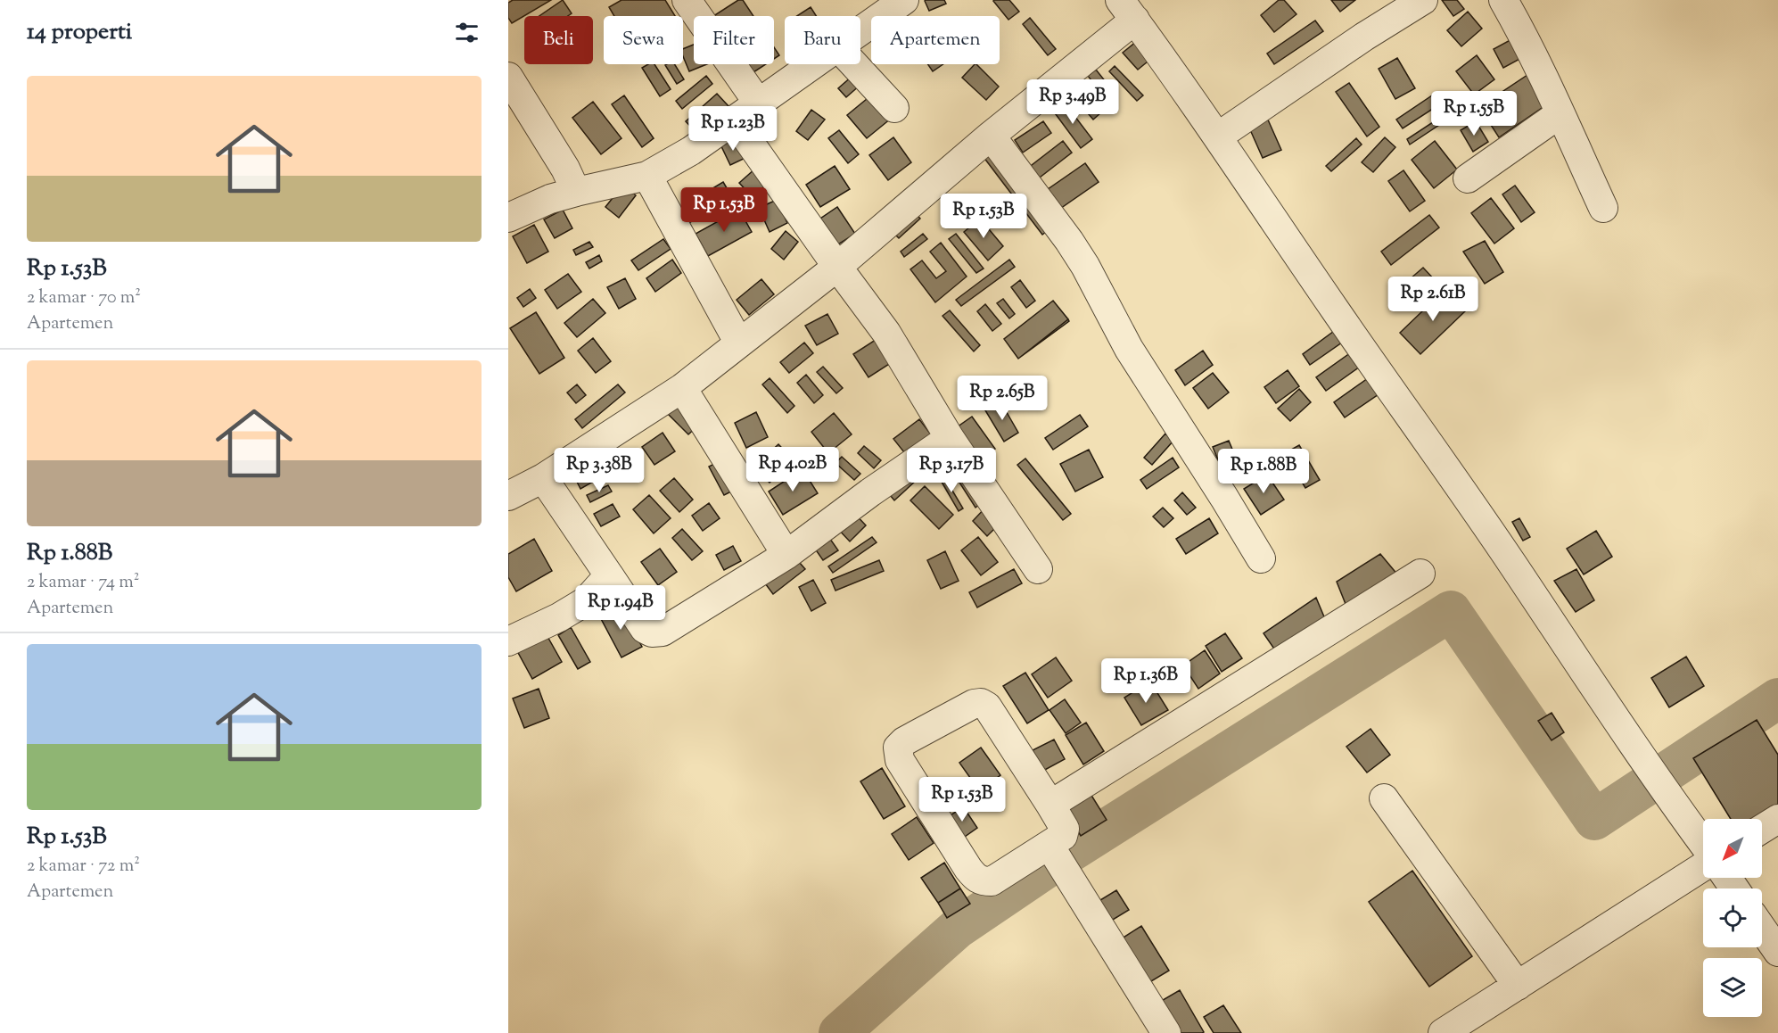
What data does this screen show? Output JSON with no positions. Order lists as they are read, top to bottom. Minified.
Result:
{"north":"bottom left","page":{"heading":"14 properti","chip":["Beli","Sewa","Filter","Baru","Apartemen"],"list":[{"name":"Rp 1.53B","note":"2 kamar · 70 m² · Apartemen"},{"name":"Rp 1.88B","note":"2 kamar · 74 m² · Apartemen"},{"name":"Rp 1.53B","note":"2 kamar · 72 m² · Apartemen"}],"price":["Rp 3.49B","Rp 1.55B","Rp 1.23B","Rp 1.53B","Rp 1.53B","Rp 2.61B","Rp 2.65B","Rp 4.02B","Rp 3.38B","Rp 3.17B","Rp 1.88B","Rp 1.94B","Rp 1.36B","Rp 1.53B"]}}
